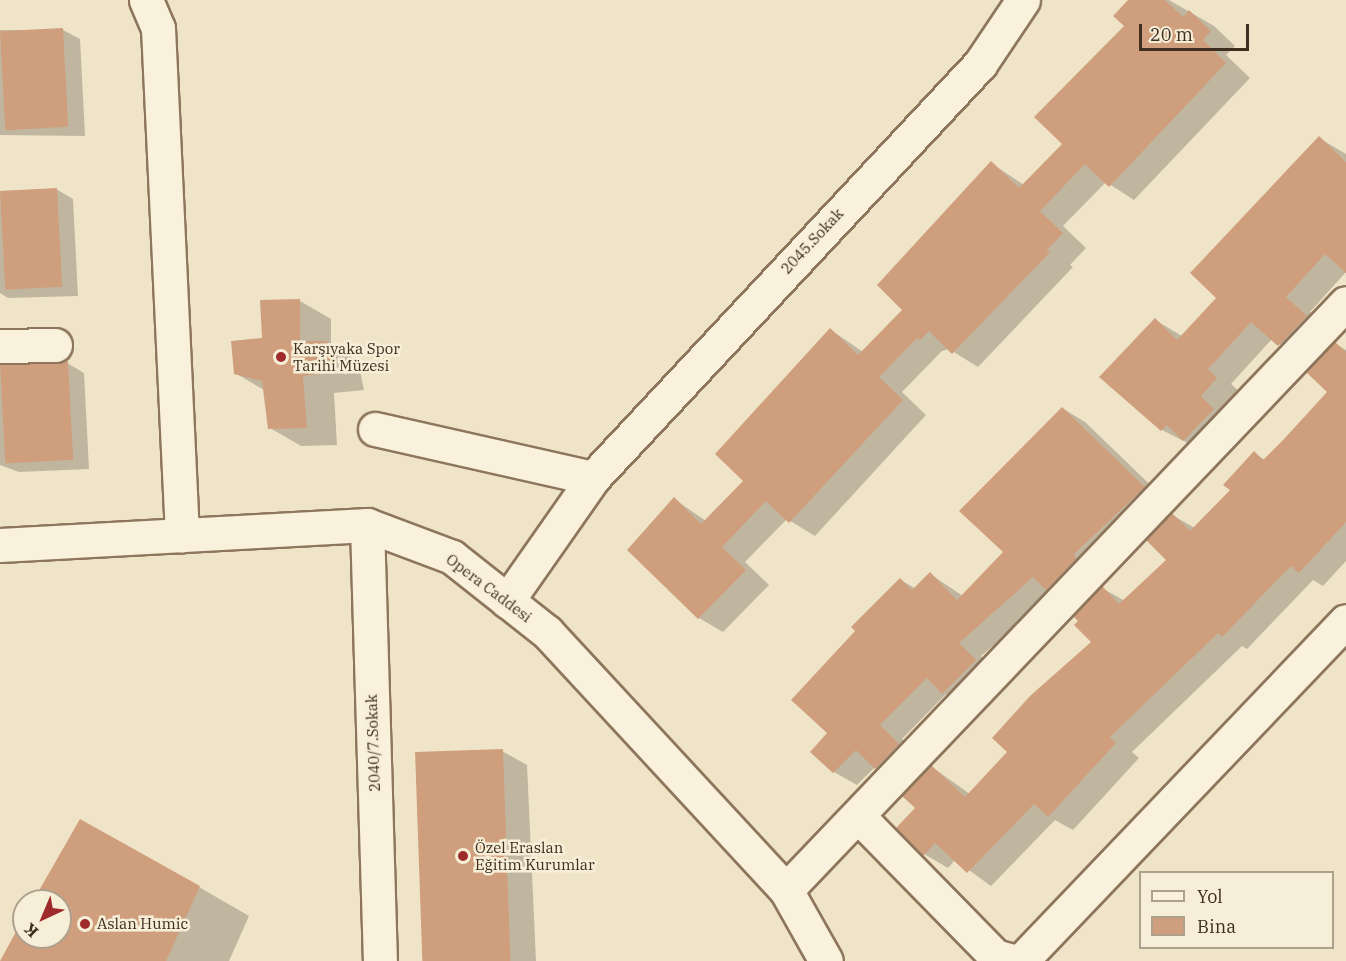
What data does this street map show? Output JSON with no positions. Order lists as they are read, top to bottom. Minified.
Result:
{"streets":{"street":["2045.Sokak","Opera Caddesi","2040/7.Sokak"]},"crossings":[["2045.Sokak","Opera Caddesi"],["Opera Caddesi","2040/7.Sokak"]],"places":["Karşıyaka Spor Tarihi Müzesi","Özel Eraslan Eğitim Kurumlar","Aslan Humic"],"legend":["Yol","Bina"],"scale_bar":"20 m","north":"bottom left"}
